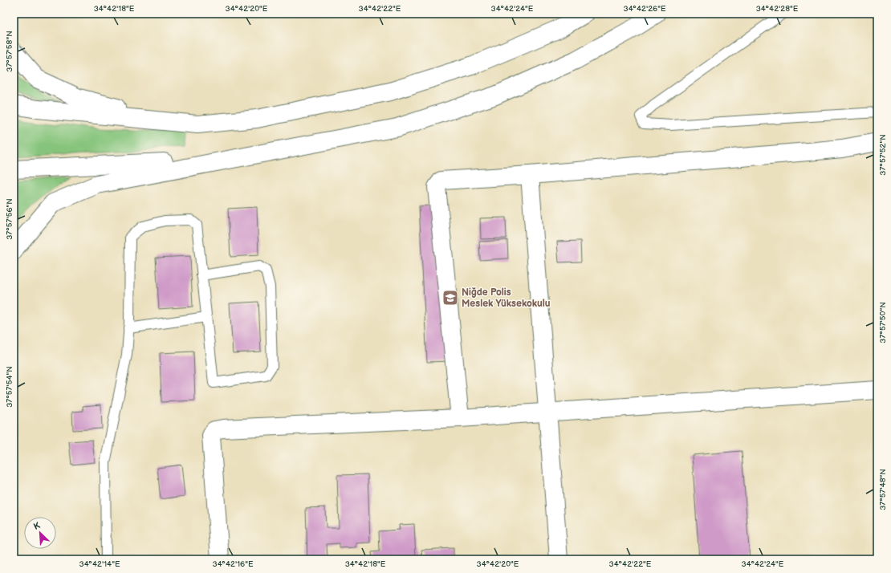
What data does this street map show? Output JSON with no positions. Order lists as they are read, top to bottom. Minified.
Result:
{"places":{"school or university":["Niğde Polis Meslek Yüksekokulu"]},"north":"top left","coordinates":["34°42'18\"E","34°42'20\"E","34°42'22\"E","34°42'24\"E","34°42'26\"E","34°42'28\"E","37°57'58\"N","37°57'52\"N","37°57'56\"N","37°57'50\"N","37°57'54\"N","37°57'48\"N","34°42'14\"E","34°42'16\"E"]}
